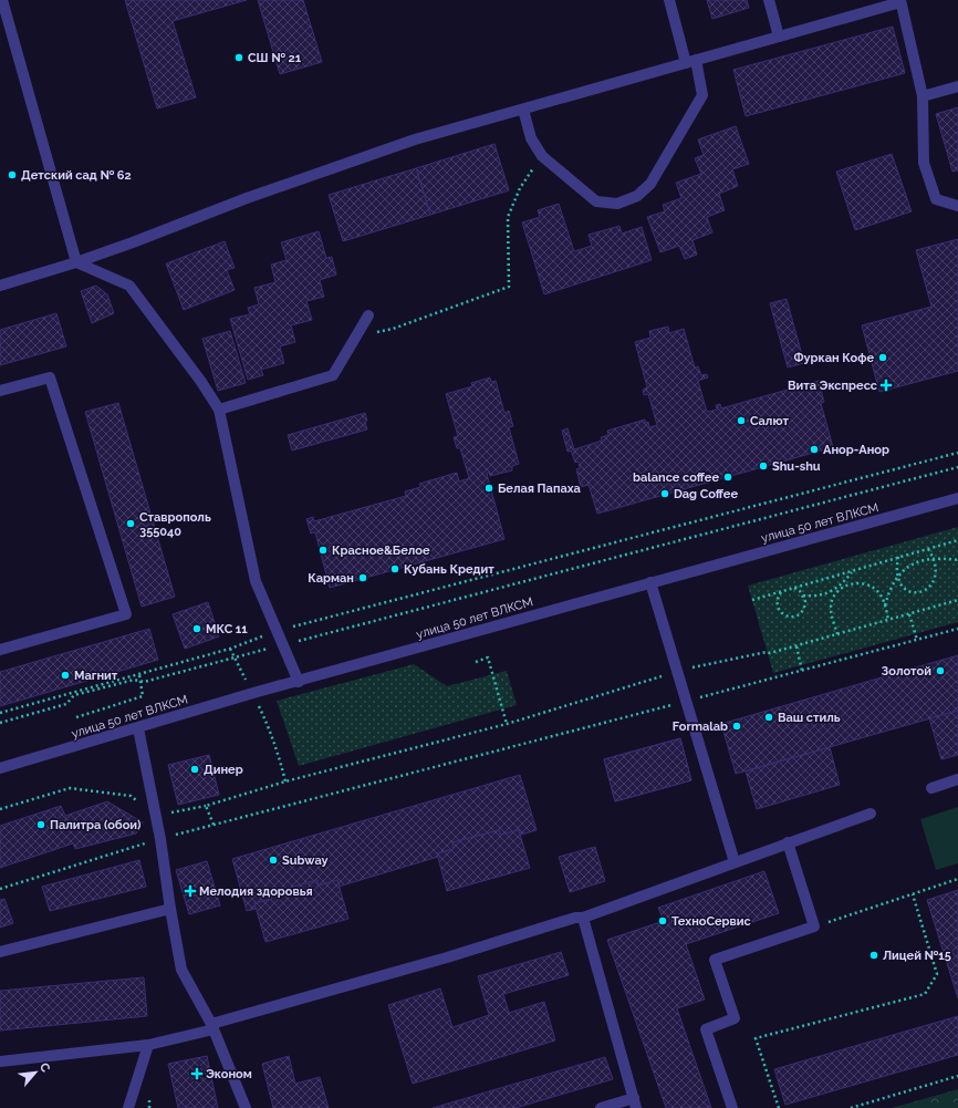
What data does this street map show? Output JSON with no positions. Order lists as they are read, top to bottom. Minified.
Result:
{"streets":{"street":["улица 50 лет ВЛКСМ"]},"places":{"other":["СШ № 21","Детский сад № 62","Фуркан Кофе","Салют","Анор-Анор","Shu-shu","balance coffee","Белая Папаха","Dag Coffee","Ставрополь 355040","Красное&Белое","Кубань Кредит","Карман","МКС 11","Золотой","Магнит","Ваш стиль","Formalab","Динер","Палитра (обои)","Subway","ТехноСервис","Лицей №15"],"health":["Вита Экспресс","Мелодия здоровья","Эконом"]},"north":"top right"}
